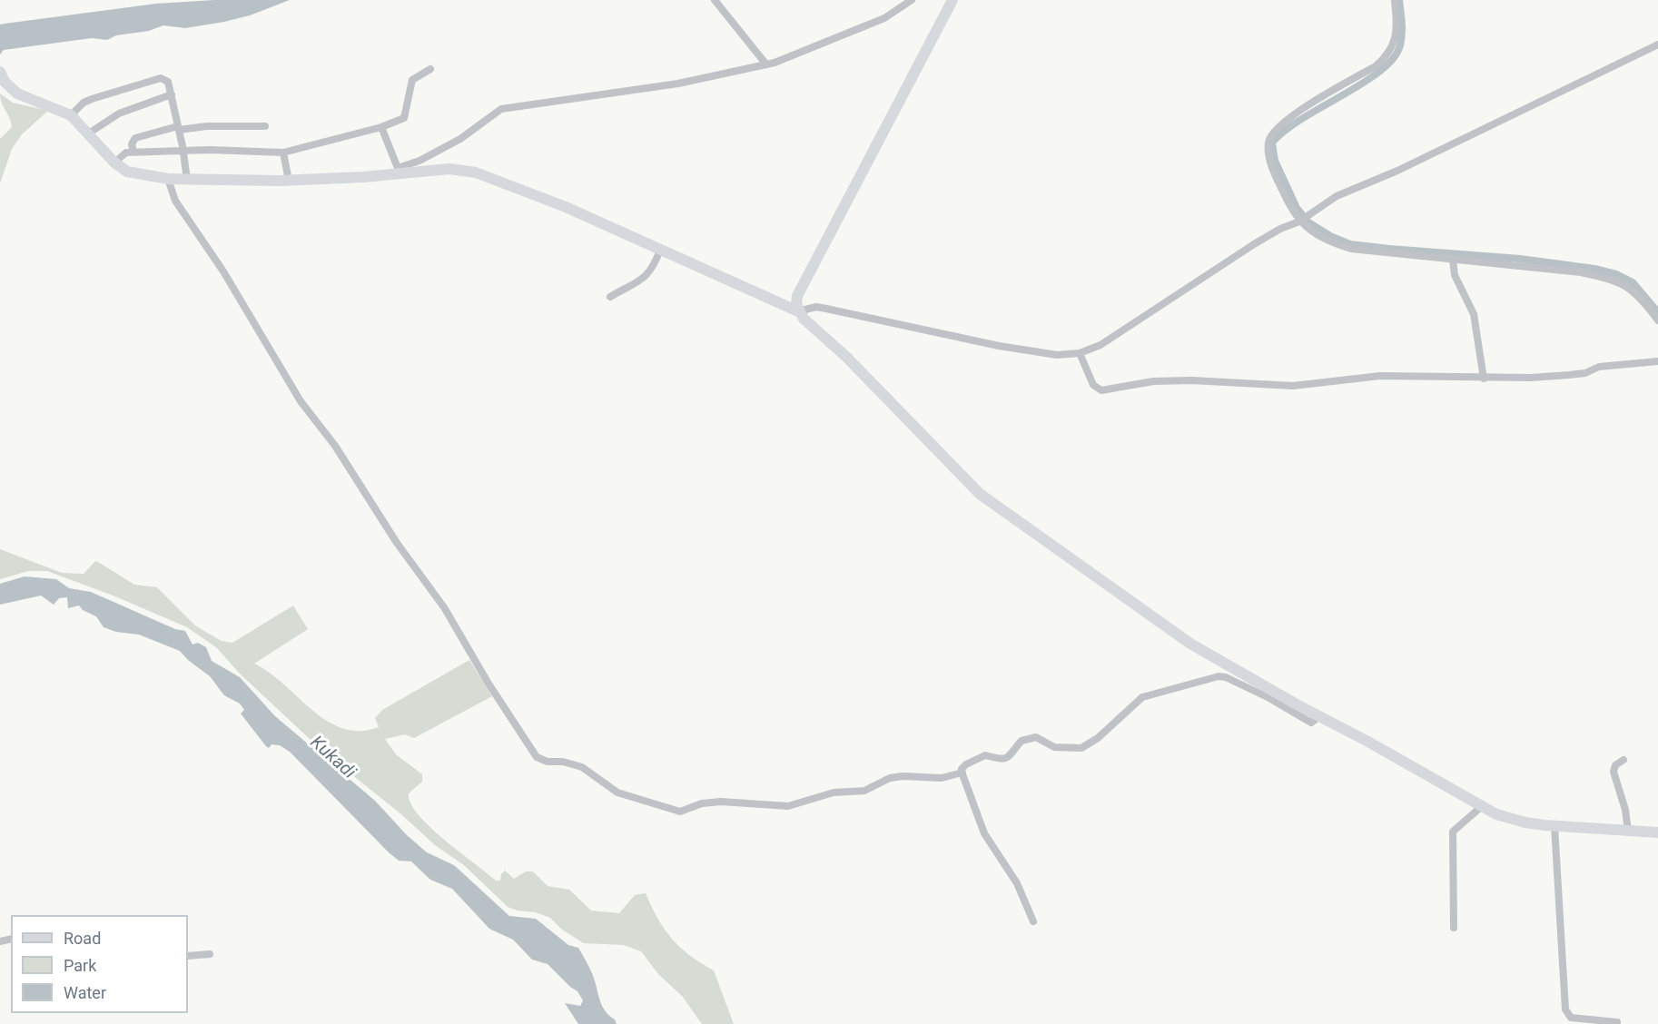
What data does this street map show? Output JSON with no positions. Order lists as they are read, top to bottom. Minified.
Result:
{"water":["Kukadi"],"legend":["Road","Park","Water"]}
